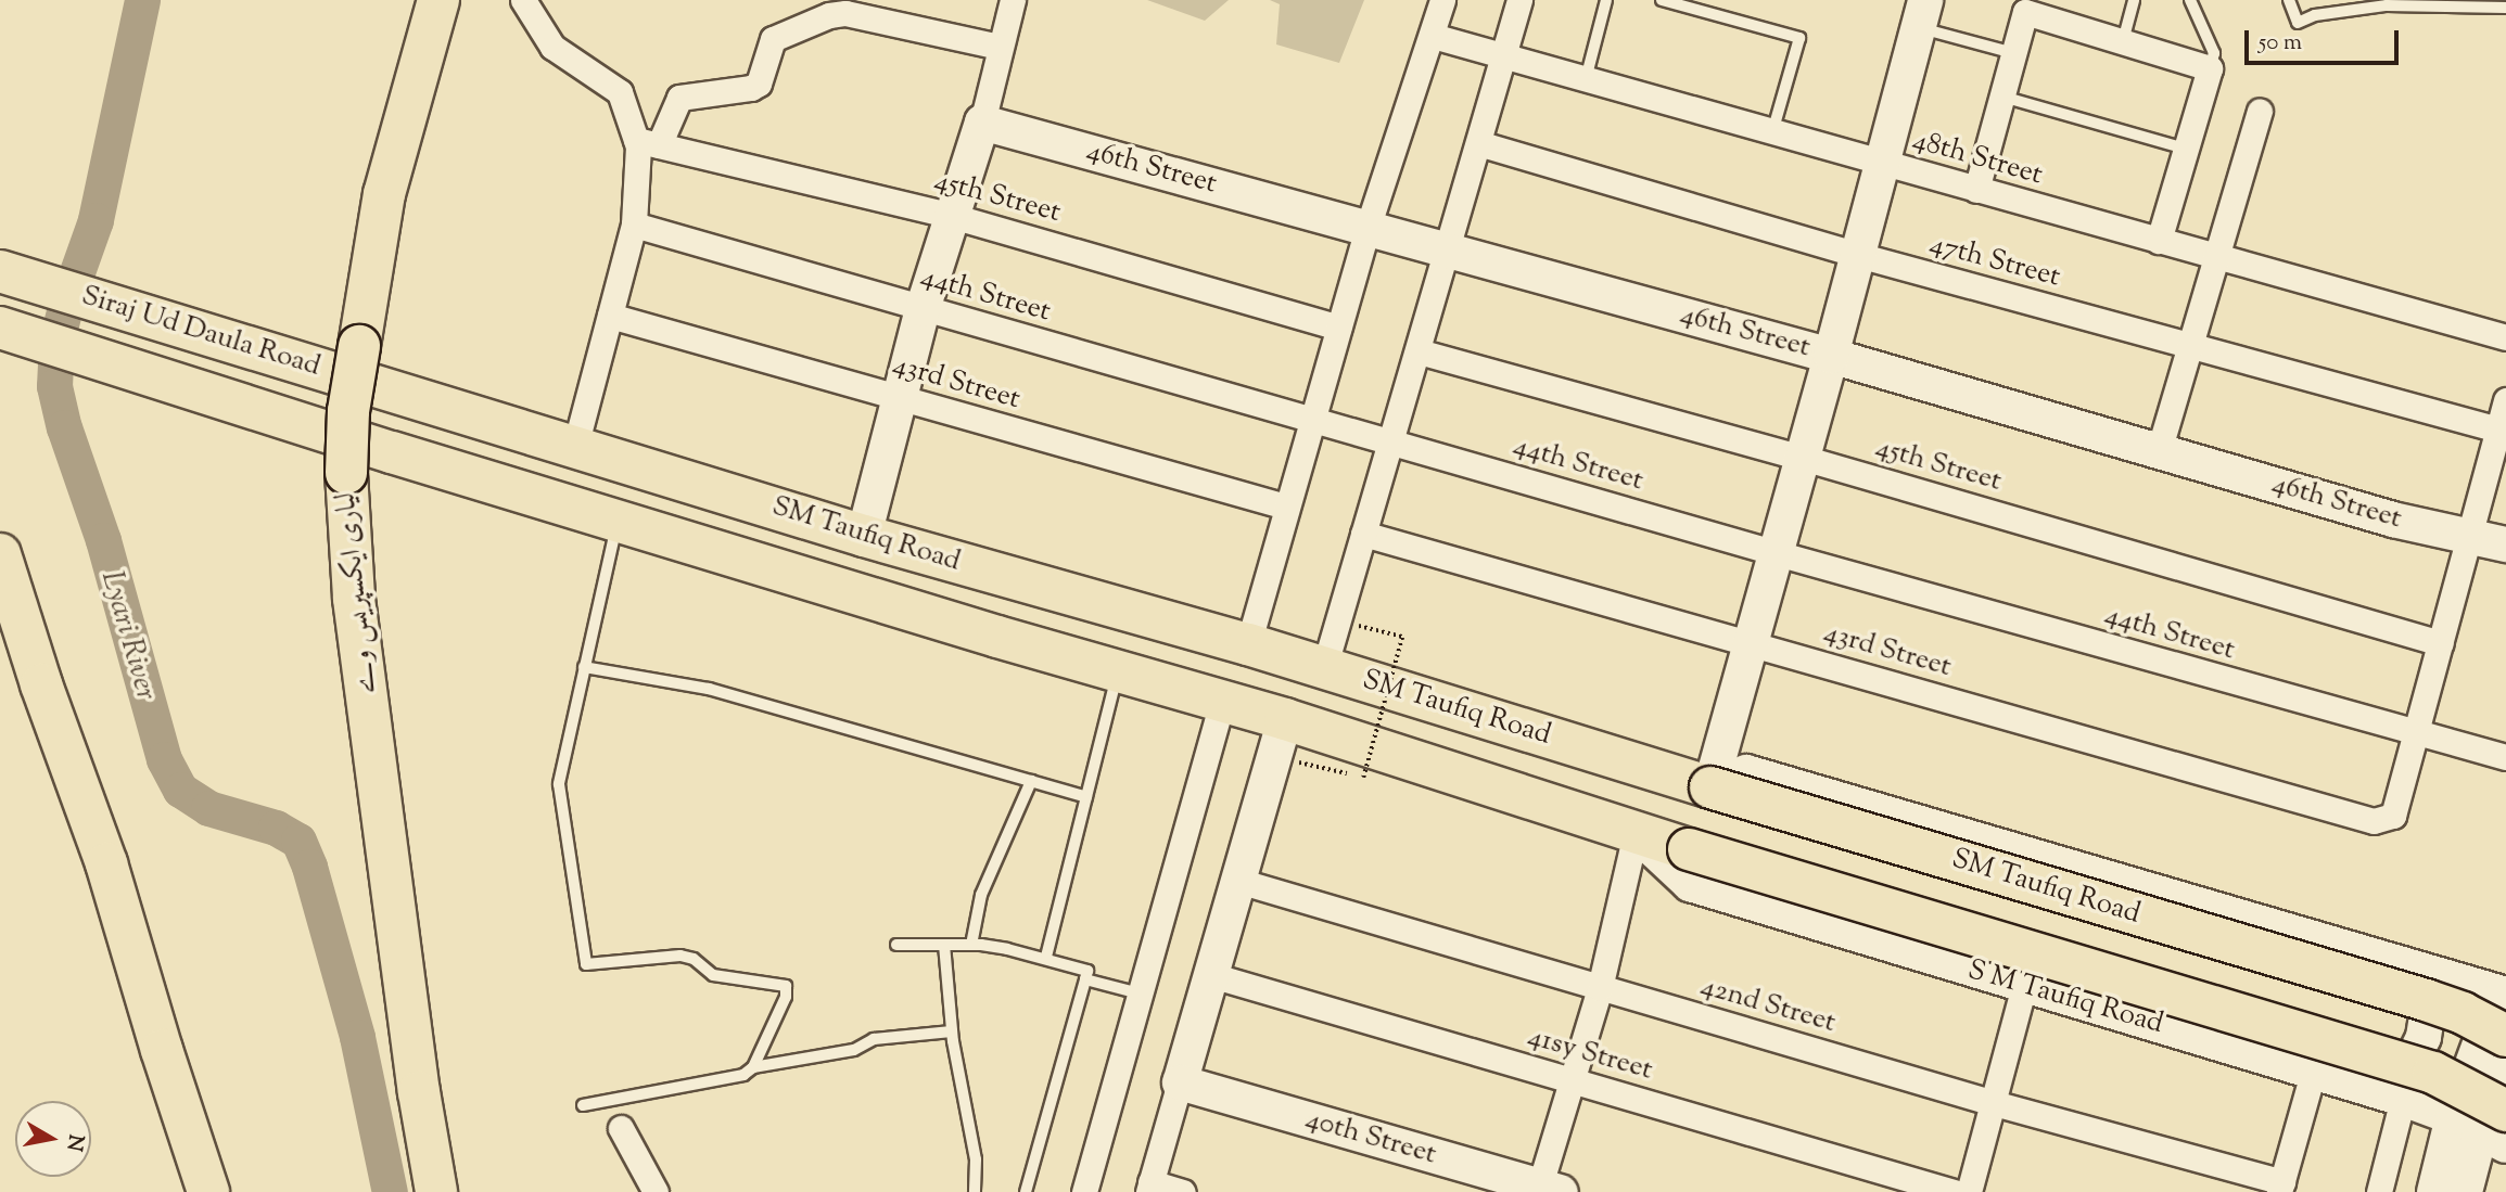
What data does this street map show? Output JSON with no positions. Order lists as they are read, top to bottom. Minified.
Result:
{"streets":{"highway":["Siraj Ud Daula Road","SM Taufiq Road","لیاری ایکسپریس وے"],"street":["48th Street","46th Street","45th Street","47th Street","44th Street","43rd Street","S M Taufiq Road","42nd Street","41sy Street","40th Street"]},"crossings":[["44th Street","43rd Street"],["Siraj Ud Daula Road","SM Taufiq Road"],["Siraj Ud Daula Road","S M Taufiq Road"]],"water":["Lyari River"],"scale_bar":"50 m","north":"right"}
